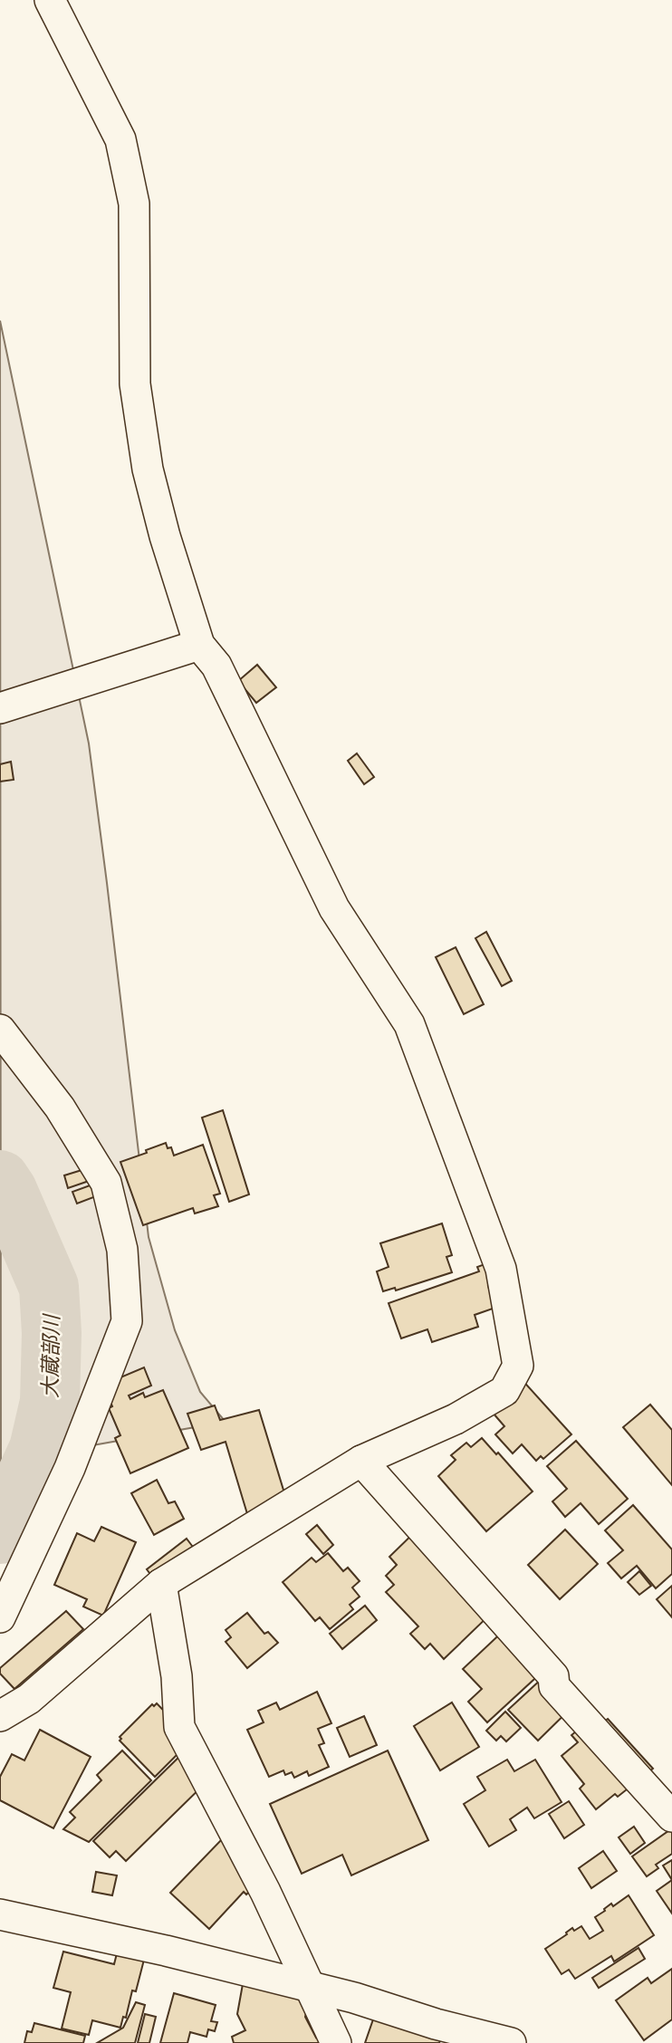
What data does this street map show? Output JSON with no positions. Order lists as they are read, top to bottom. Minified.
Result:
{"water":["大蔵部川"]}
